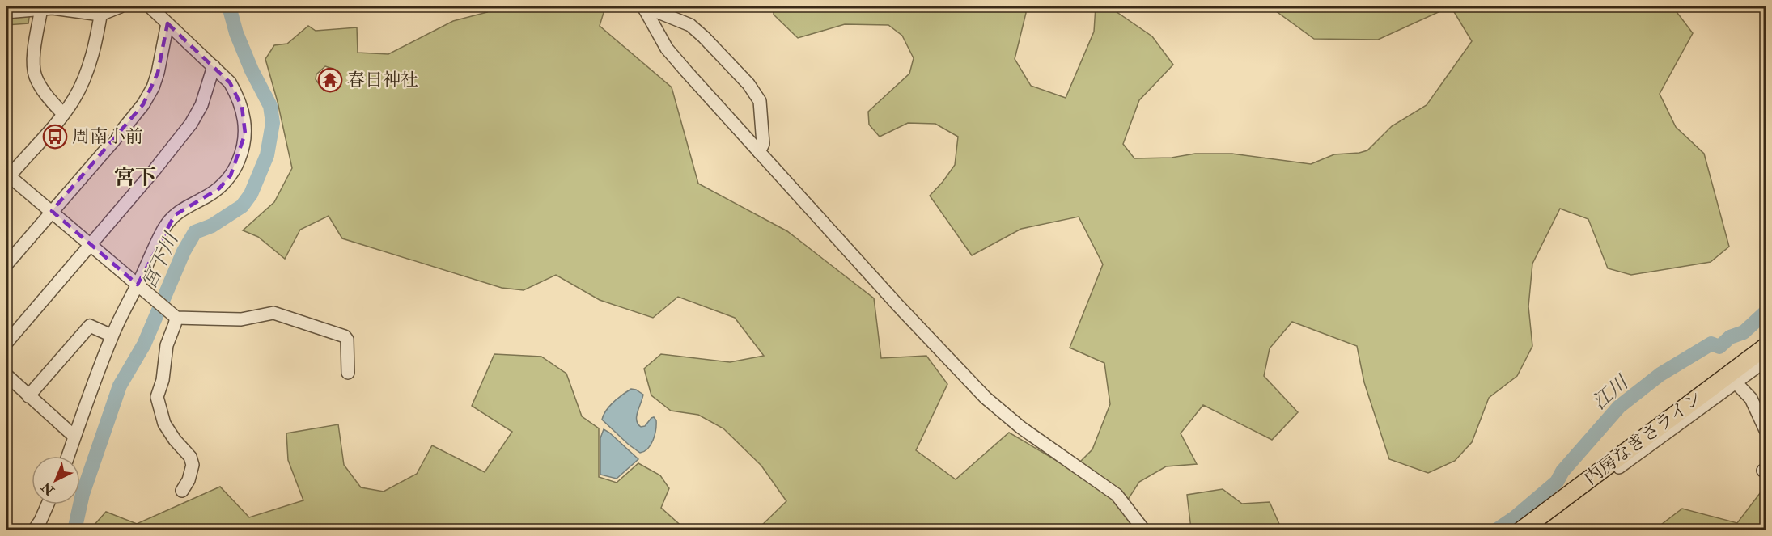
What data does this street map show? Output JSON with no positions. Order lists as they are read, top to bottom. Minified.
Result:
{"streets":{"highway":["内房なぎさライン"]},"districts":["宮下"],"water":["宮下川","江川"],"places":{"temple":["春日神社"],"bus stop":["周南小前"]},"north":"bottom left"}
